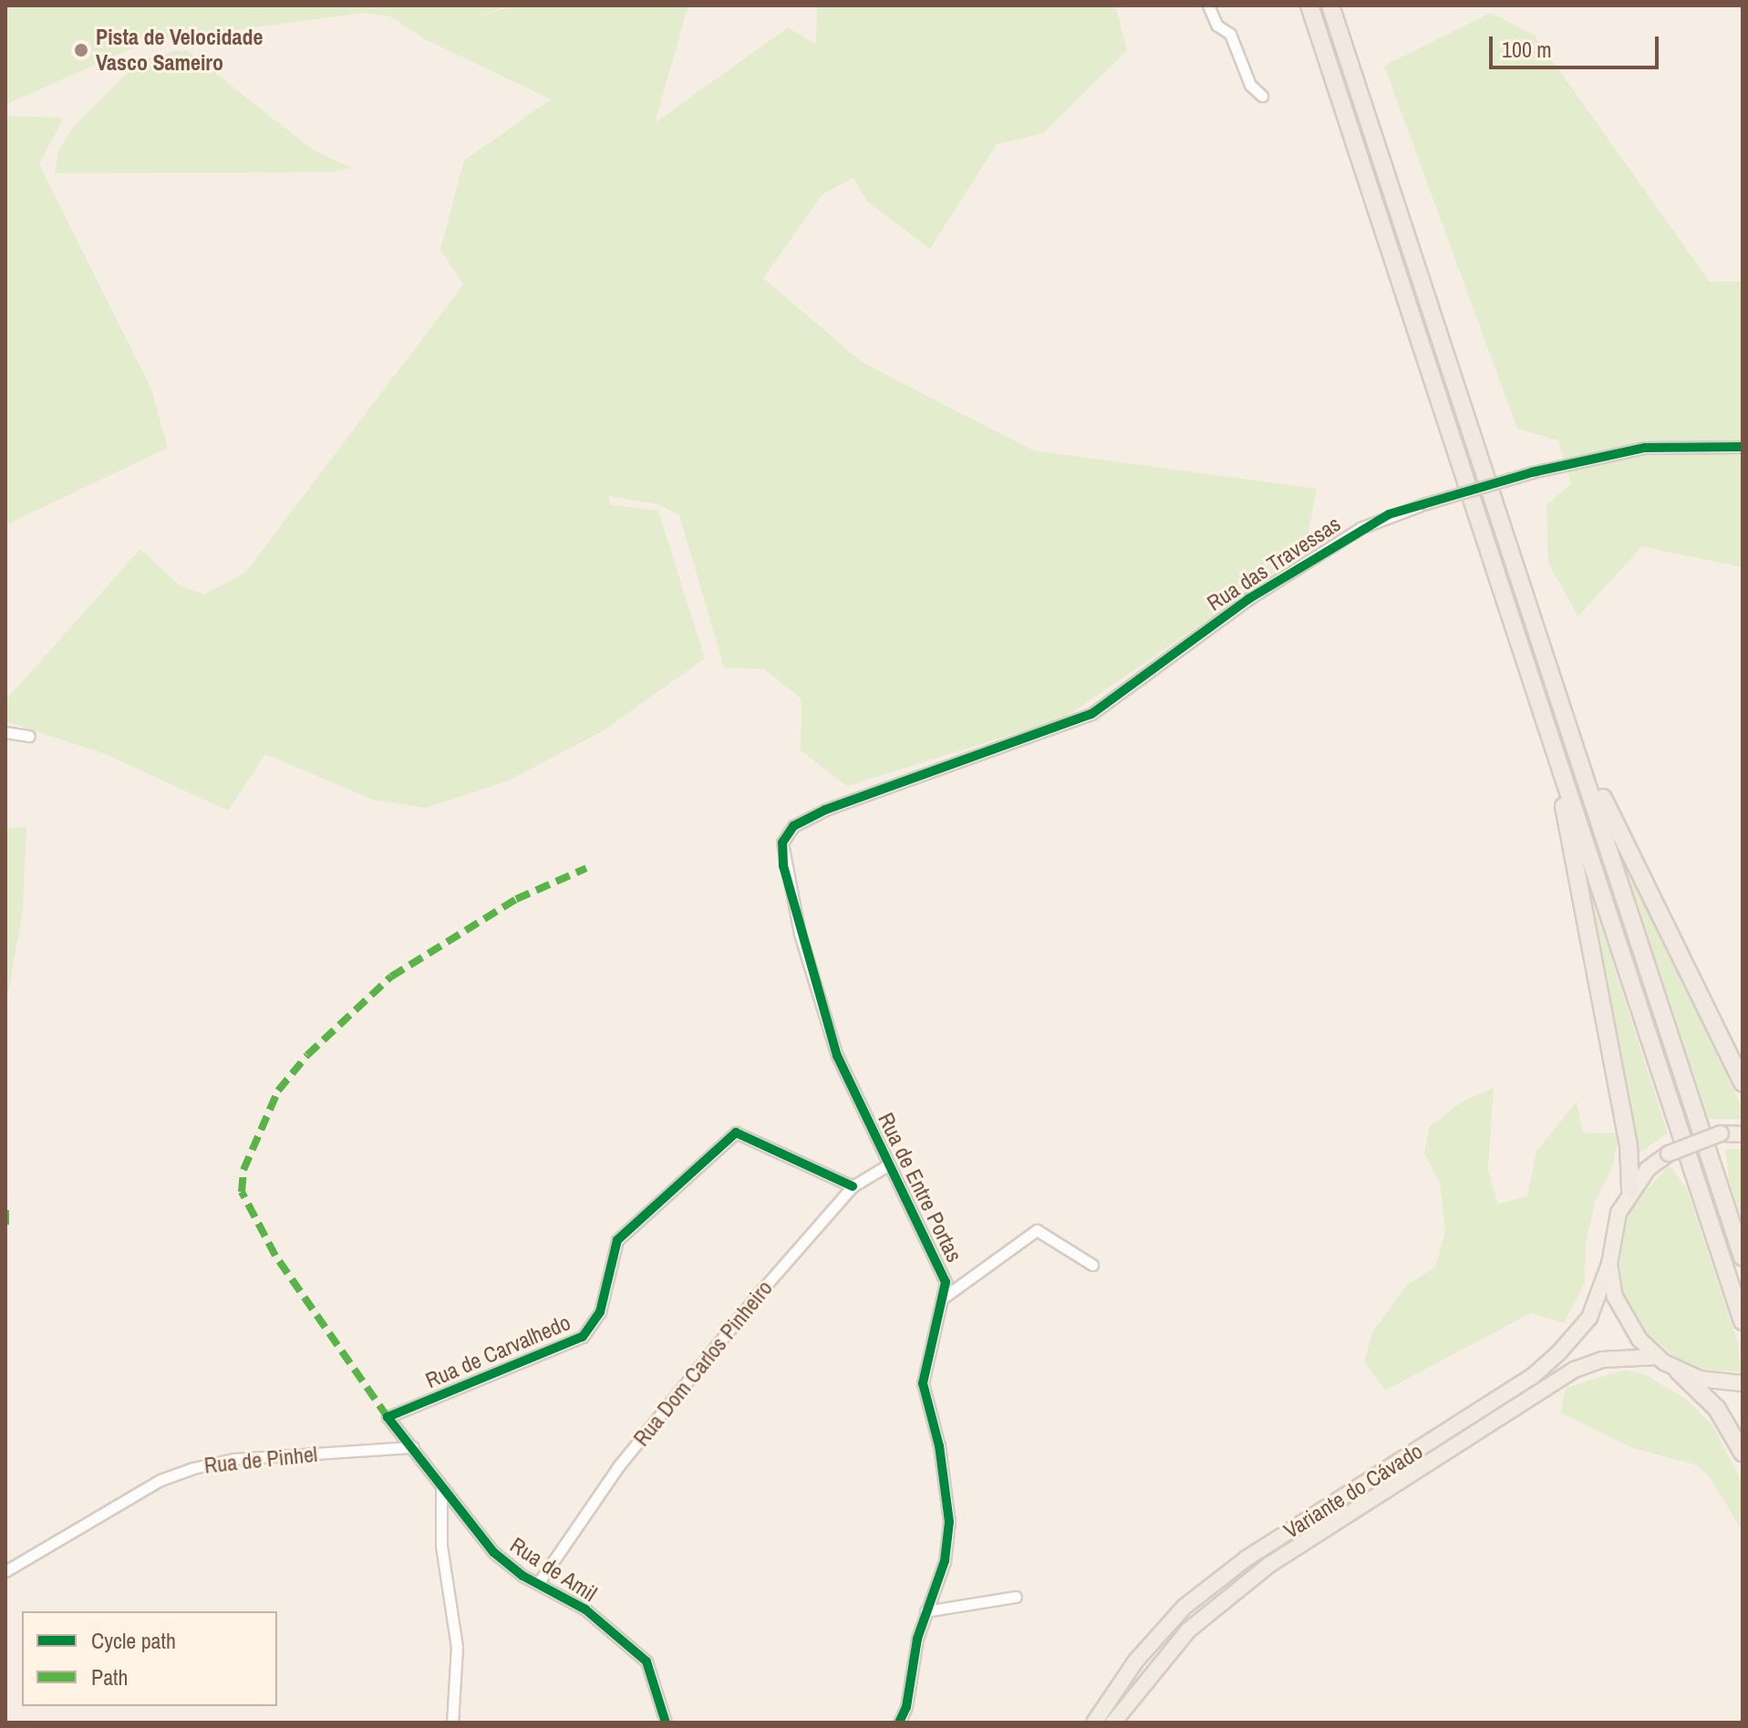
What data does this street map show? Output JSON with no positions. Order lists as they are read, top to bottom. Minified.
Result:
{"streets":{"main road":["Variante do Cávado"],"street":["Rua das Travessas","Rua de Entre Portas","Rua de Carvalhedo","Rua Dom Carlos Pinheiro","Rua de Pinhel","Rua de Amil"]},"crossings":[["Rua das Travessas","Rua de Entre Portas"],["Rua de Entre Portas","Rua Dom Carlos Pinheiro"],["Rua de Carvalhedo","Rua Dom Carlos Pinheiro"],["Rua de Carvalhedo","Rua de Amil"],["Rua Dom Carlos Pinheiro","Rua de Amil"],["Rua de Pinhel","Rua de Amil"]],"places":["Pista de Velocidade Vasco Sameiro"],"legend":["Cycle path","Path"],"scale_bar":"100 m"}
